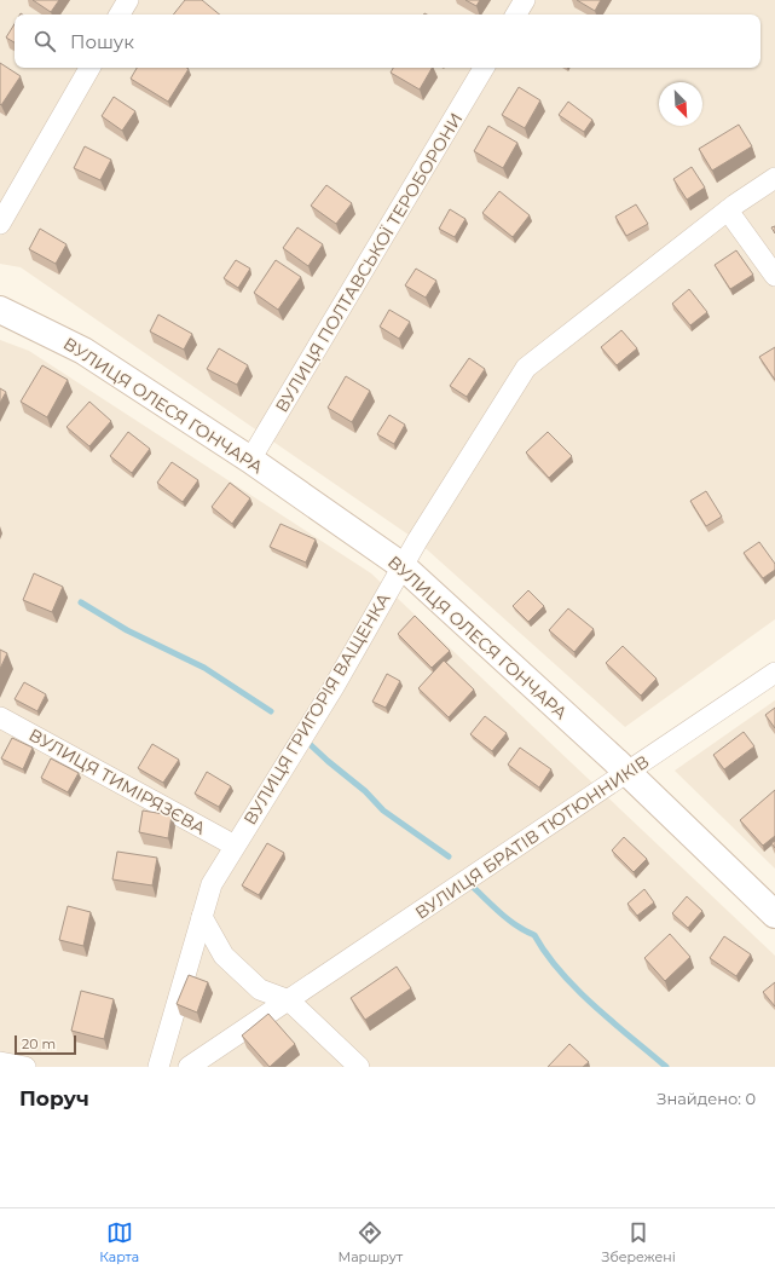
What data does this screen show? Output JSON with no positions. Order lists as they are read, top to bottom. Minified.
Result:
{"streets":{"main road":["ВУЛИЦЯ ОЛЕСЯ ГОНЧАРА"],"street":["ВУЛИЦЯ ПОЛТАВСЬКОЇ ТЕРОБОРОНИ","ВУЛИЦЯ ГРИГОРІЯ ВАЩЕНКА","ВУЛИЦЯ ТИМІРЯЗЄВА","ВУЛИЦЯ БРАТІВ ТЮТЮННИКІВ"]},"crossings":[["ВУЛИЦЯ ПОЛТАВСЬКОЇ ТЕРОБОРОНИ","ВУЛИЦЯ ОЛЕСЯ ГОНЧАРА"],["ВУЛИЦЯ ОЛЕСЯ ГОНЧАРА","ВУЛИЦЯ ГРИГОРІЯ ВАЩЕНКА"],["ВУЛИЦЯ ОЛЕСЯ ГОНЧАРА","ВУЛИЦЯ БРАТІВ ТЮТЮННИКІВ"],["ВУЛИЦЯ ГРИГОРІЯ ВАЩЕНКА","ВУЛИЦЯ ТИМІРЯЗЄВА"]],"scale_bar":"20 m","north":"bottom right","page":{"search":"Пошук","scale":"20 m","heading":["Поруч","Знайдено: 0"],"nav":["Карта","Маршрут","Збережені"]}}
